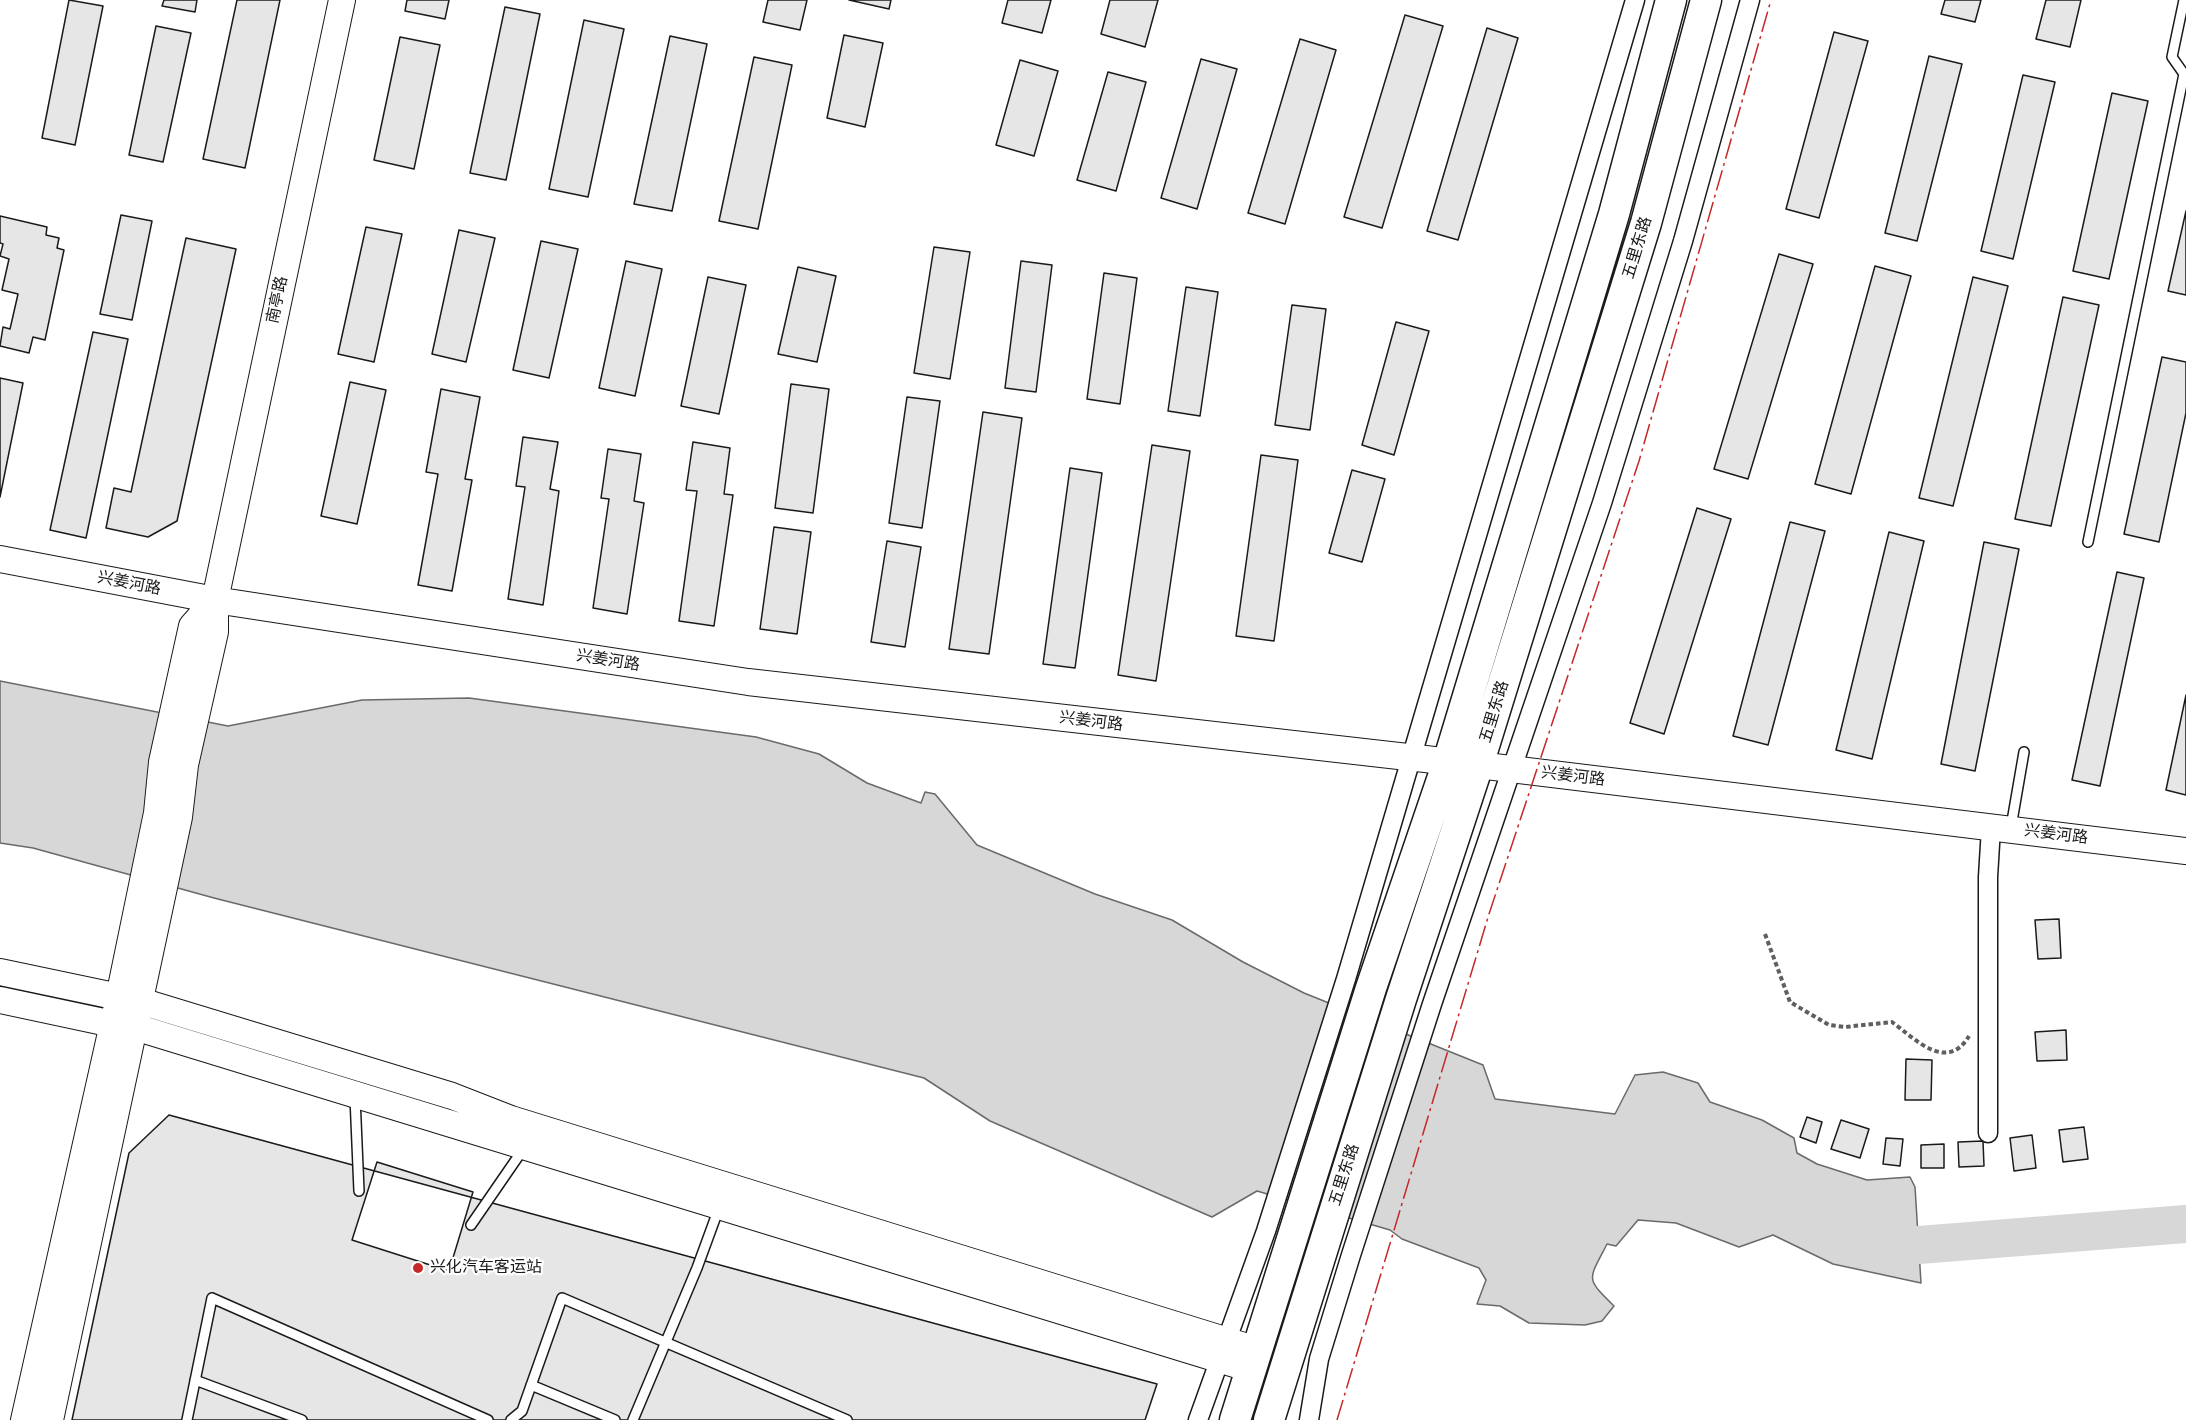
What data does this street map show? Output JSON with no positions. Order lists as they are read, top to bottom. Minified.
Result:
{"streets":{"main road":["五里东路"],"street":["南亭路","兴姜河路"]},"crossings":[["五里东路","兴姜河路"],["南亭路","兴姜河路"]],"places":["兴化汽车客运站"]}
